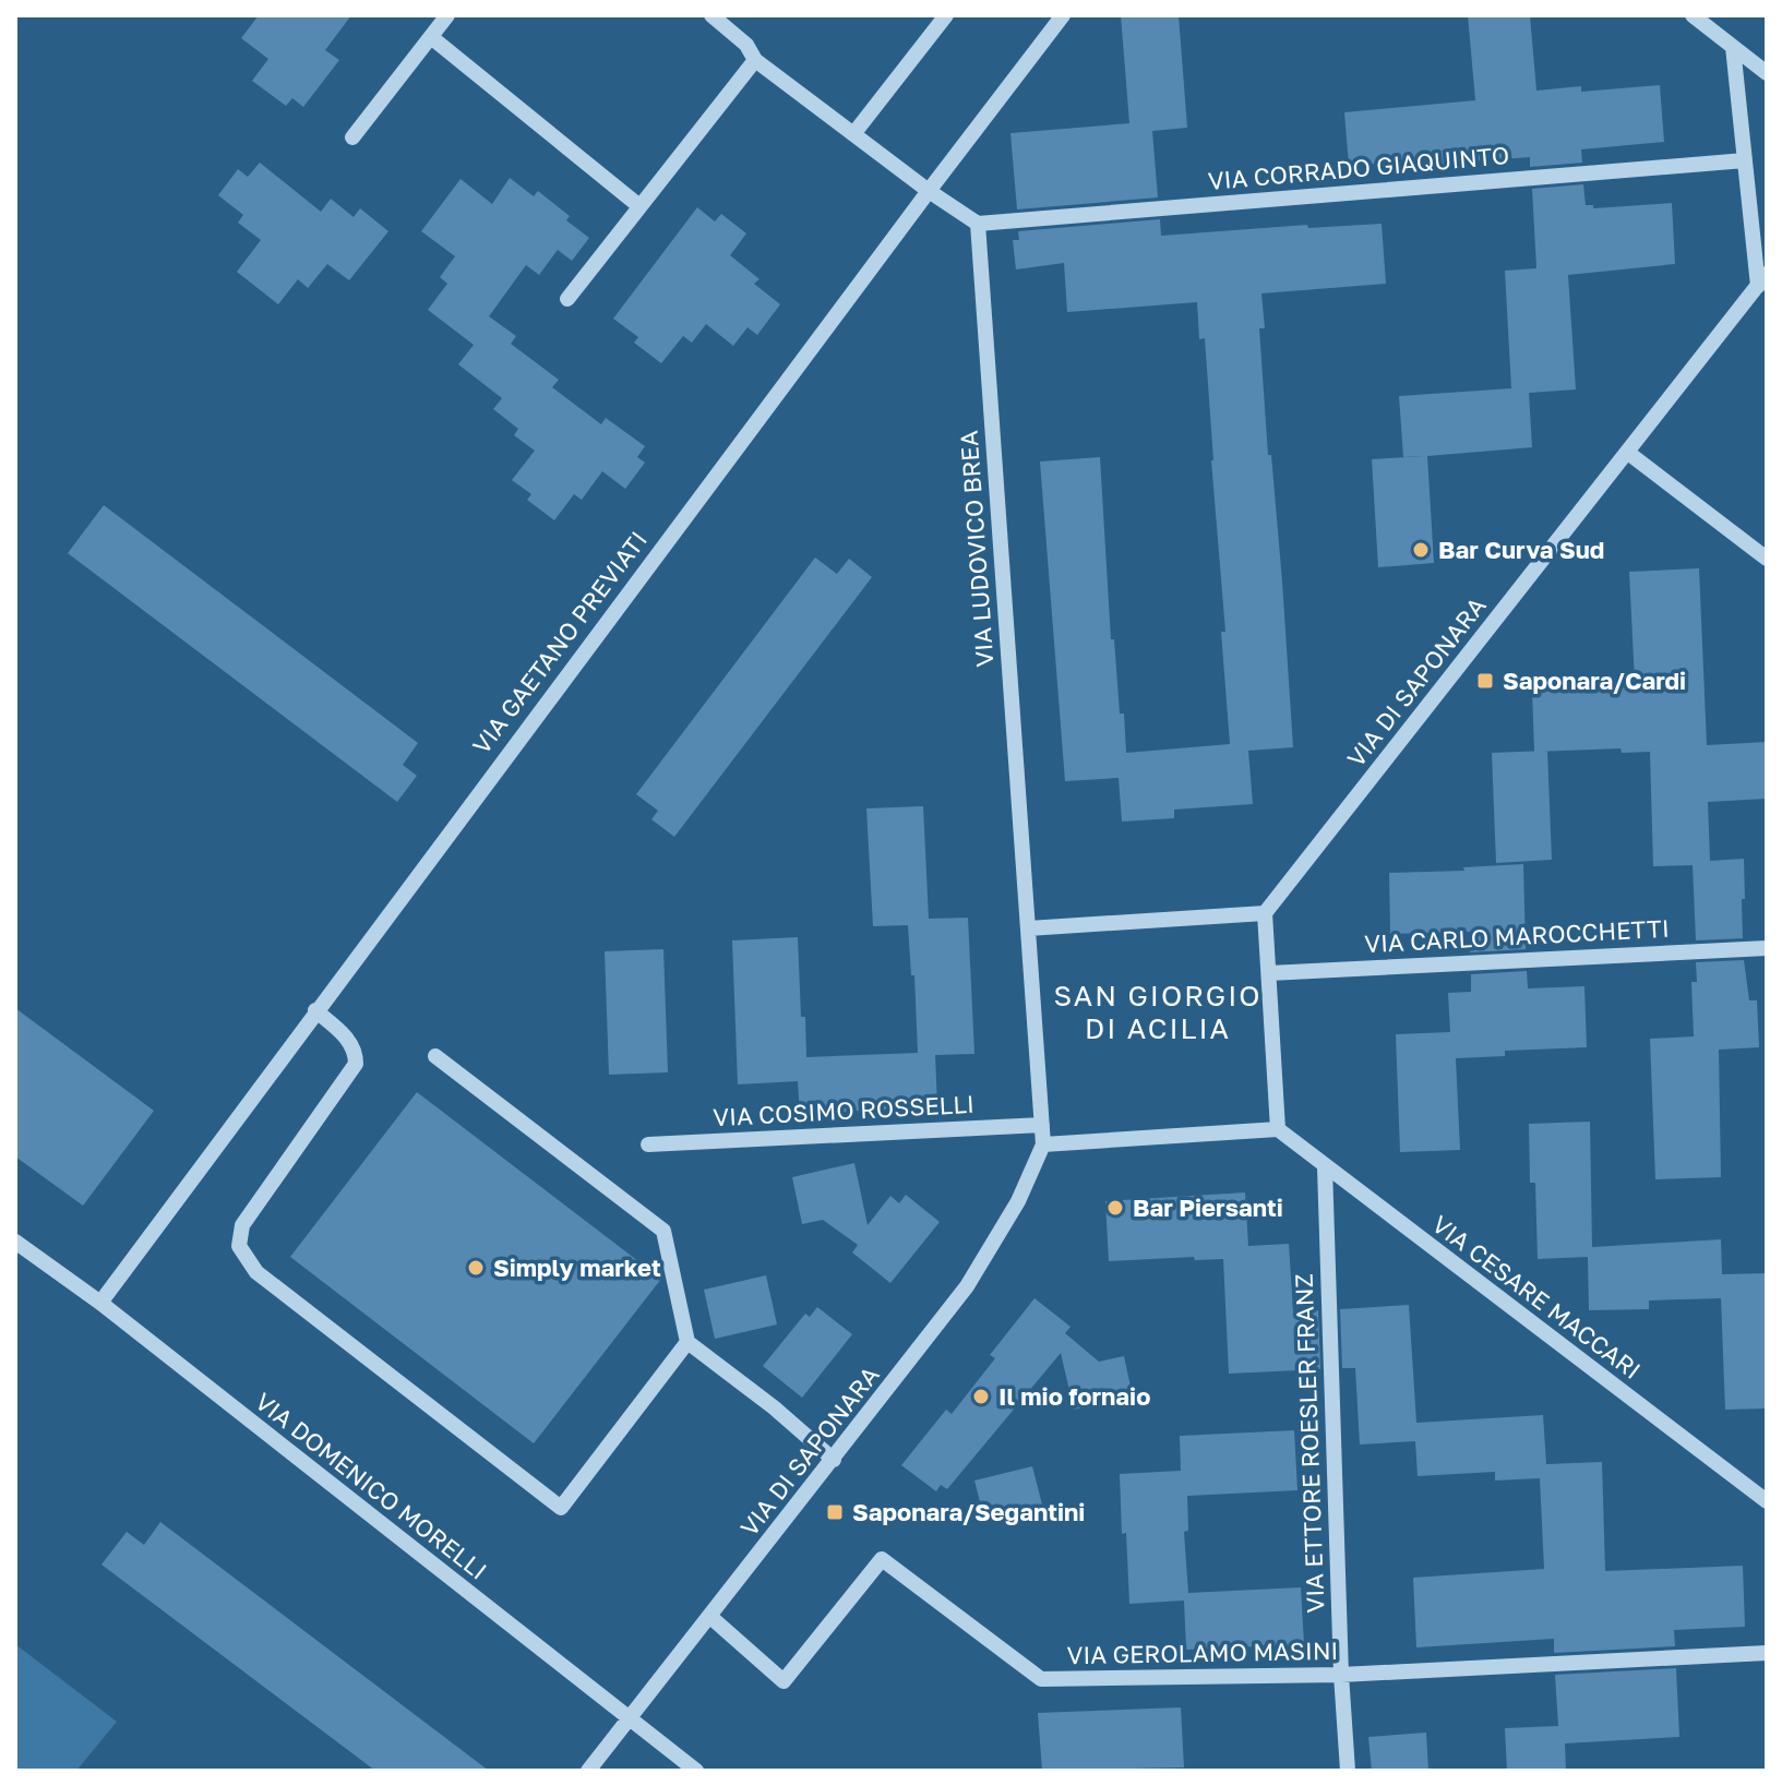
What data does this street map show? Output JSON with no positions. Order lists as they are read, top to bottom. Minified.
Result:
{"streets":{"street":["VIA CORRADO GIAQUINTO","VIA LUDOVICO BREA","VIA GAETANO PREVIATI","VIA DI SAPONARA","VIA CARLO MAROCCHETTI","VIA COSIMO ROSSELLI","VIA CESARE MACCARI","VIA ETTORE ROESLER FRANZ","VIA DOMENICO MORELLI","VIA GEROLAMO MASINI"]},"crossings":[["VIA CORRADO GIAQUINTO","VIA LUDOVICO BREA"],["VIA LUDOVICO BREA","VIA DI SAPONARA"],["VIA LUDOVICO BREA","VIA COSIMO ROSSELLI"],["VIA GAETANO PREVIATI","VIA DOMENICO MORELLI"],["VIA DI SAPONARA","VIA DOMENICO MORELLI"],["VIA DI SAPONARA","VIA GEROLAMO MASINI"],["VIA CESARE MACCARI","VIA ETTORE ROESLER FRANZ"],["VIA ETTORE ROESLER FRANZ","VIA GEROLAMO MASINI"]],"districts":["SAN GIORGIO DI ACILIA"],"places":{"other":["Bar Curva Sud","Bar Piersanti","Simply market","Il mio fornaio"],"transit":["Saponara/Cardi","Saponara/Segantini"]}}
